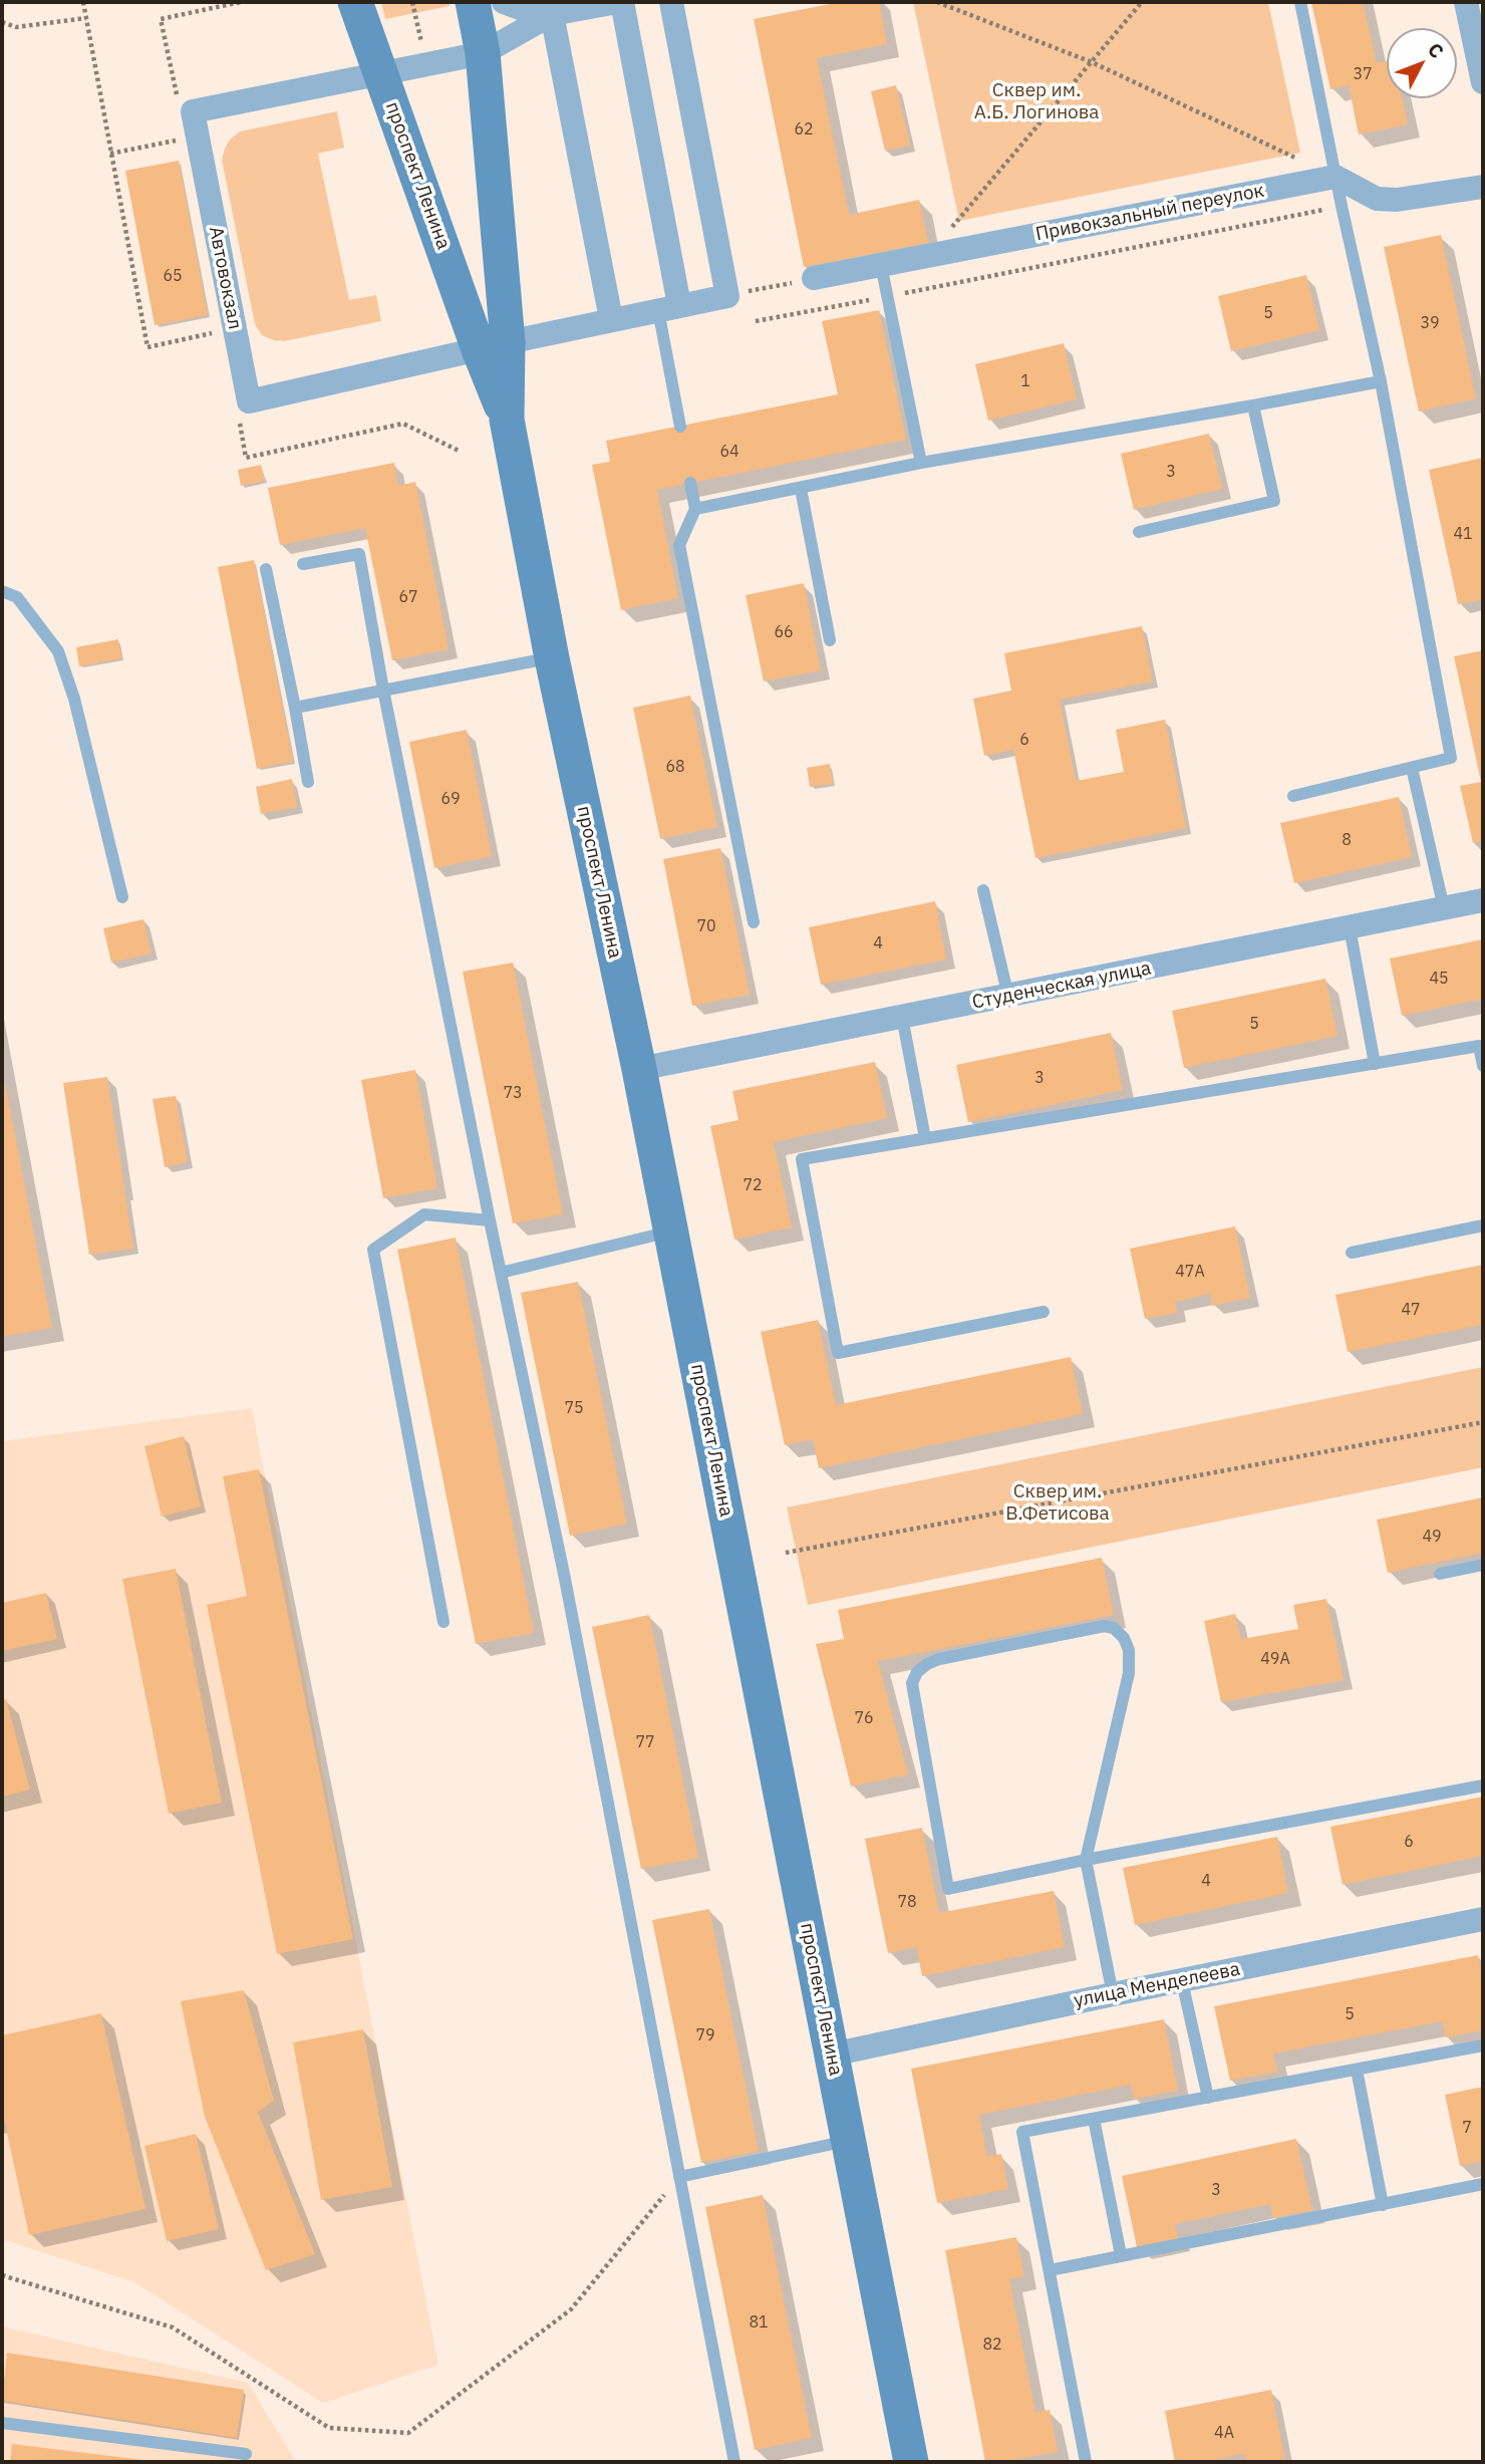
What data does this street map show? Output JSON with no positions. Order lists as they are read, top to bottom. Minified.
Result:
{"streets":{"street":["проспект Ленина","Привокзальный переулок","Автовокзал","Студенческая улица","улица Менделеева"]},"crossings":[["проспект Ленина","Автовокзал"],["проспект Ленина","Студенческая улица"],["проспект Ленина","улица Менделеева"]],"parks":["Сквер им. А.Б. Логинова","Сквер им. В.Фетисова"],"house_numbers":["37","62","65","5","39","1","64","3","41","67","66","6","68","69","8","70","4","45","5","3","73","72","47А","47","75","49","49А","76","77","6","4","78","5","79","7","3","81","82","4А"],"north":"top right"}
